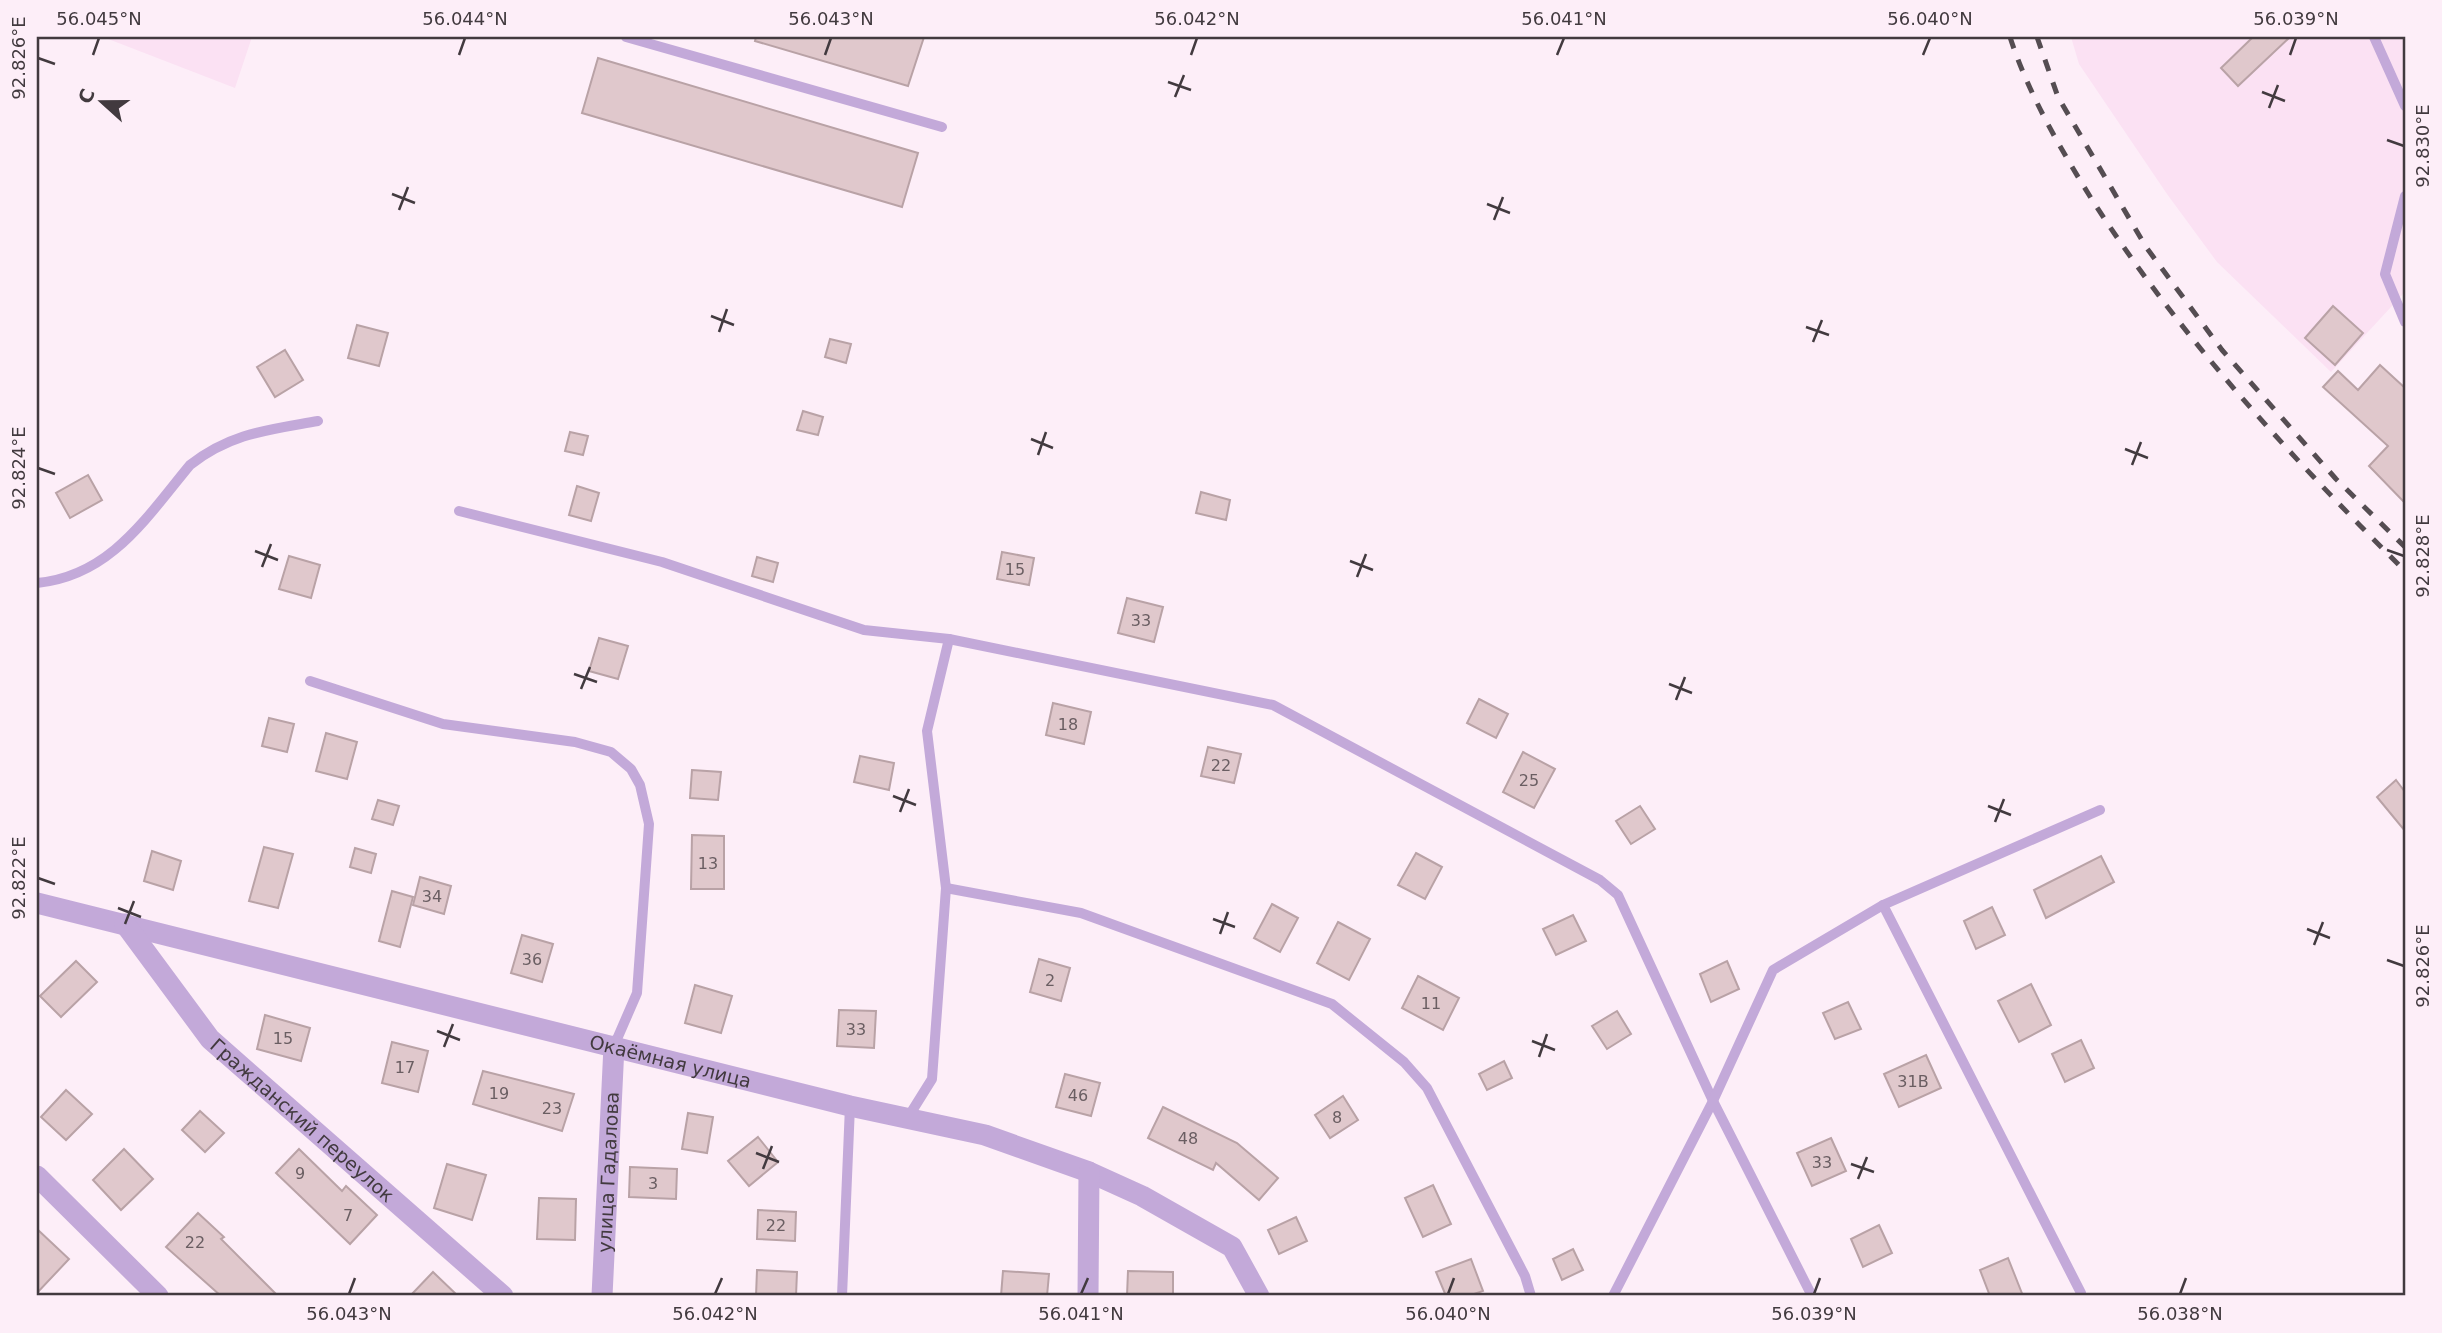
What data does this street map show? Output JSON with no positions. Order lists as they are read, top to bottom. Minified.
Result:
{"streets":{"street":["Окаёмная улица","Гражданский переулок","улица Гадалова"]},"crossings":[["Окаёмная улица","Гражданский переулок"],["Окаёмная улица","улица Гадалова"]],"house_numbers":["15","33","18","22","25","13","34","36","2","11","33","15","17","31В","19","46","23","8","48","33","9","3","7","22","22"],"north":"left","coordinates":["56.045°N","56.044°N","56.043°N","56.042°N","56.041°N","56.040°N","56.039°N","92.826°E","92.830°E","92.824°E","92.828°E","92.822°E","56.038°N"]}
